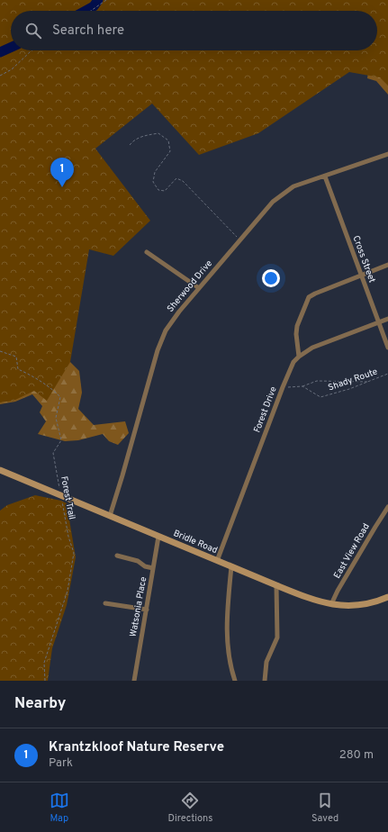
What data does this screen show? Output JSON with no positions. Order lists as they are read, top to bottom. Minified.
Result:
{"streets":{"main road":["Bridle Road"],"street":["Cross Street","Sherwood Drive","Forest Drive","East View Road","Watsonia Place"],"path":["Shady Route","Forest Trail"]},"crossings":[["Cross Street","Sherwood Drive"],["Cross Street","Forest Drive"],["Sherwood Drive","Bridle Road"],["Forest Drive","Bridle Road"],["Forest Trail","Bridle Road"],["Bridle Road","East View Road"],["Bridle Road","Watsonia Place"]],"page":{"search":"Search here","pins":"1","heading":"Nearby","list":[{"mark":"1","name":"Krantzkloof Nature Reserve","note":"Park","value":"280 m"}],"nav":["Map","Directions","Saved"]}}
